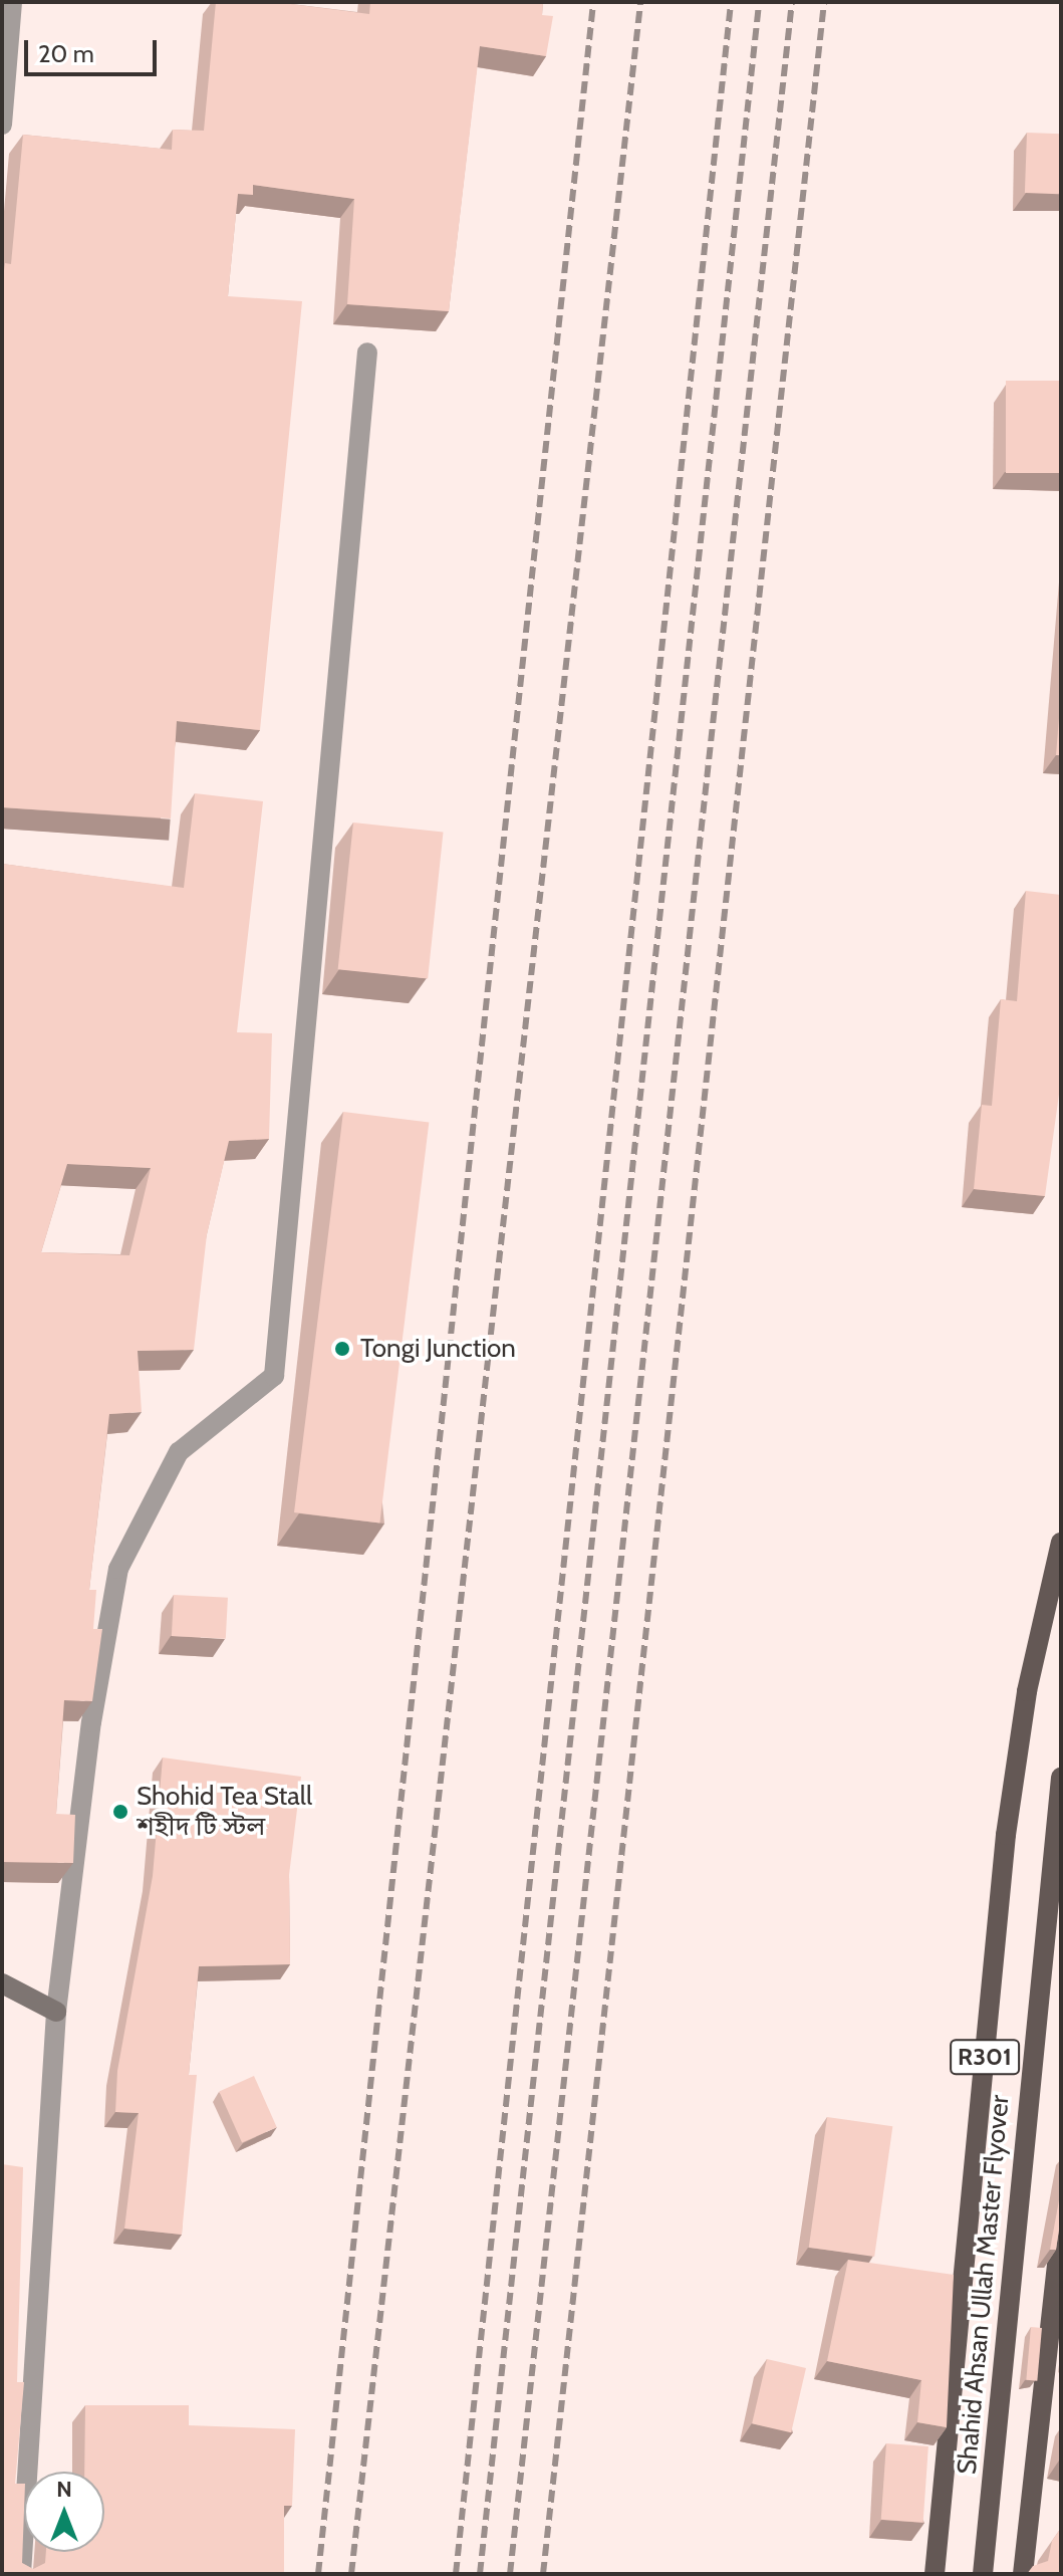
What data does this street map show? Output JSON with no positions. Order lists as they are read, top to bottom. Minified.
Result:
{"streets":{"main road":["R301","Shahid Ahsan Ullah Master Flyover"]},"places":["Tongi Junction","Shohid Tea Stall শহীদ টি স্টল"],"scale_bar":"20 m","north":"top"}
